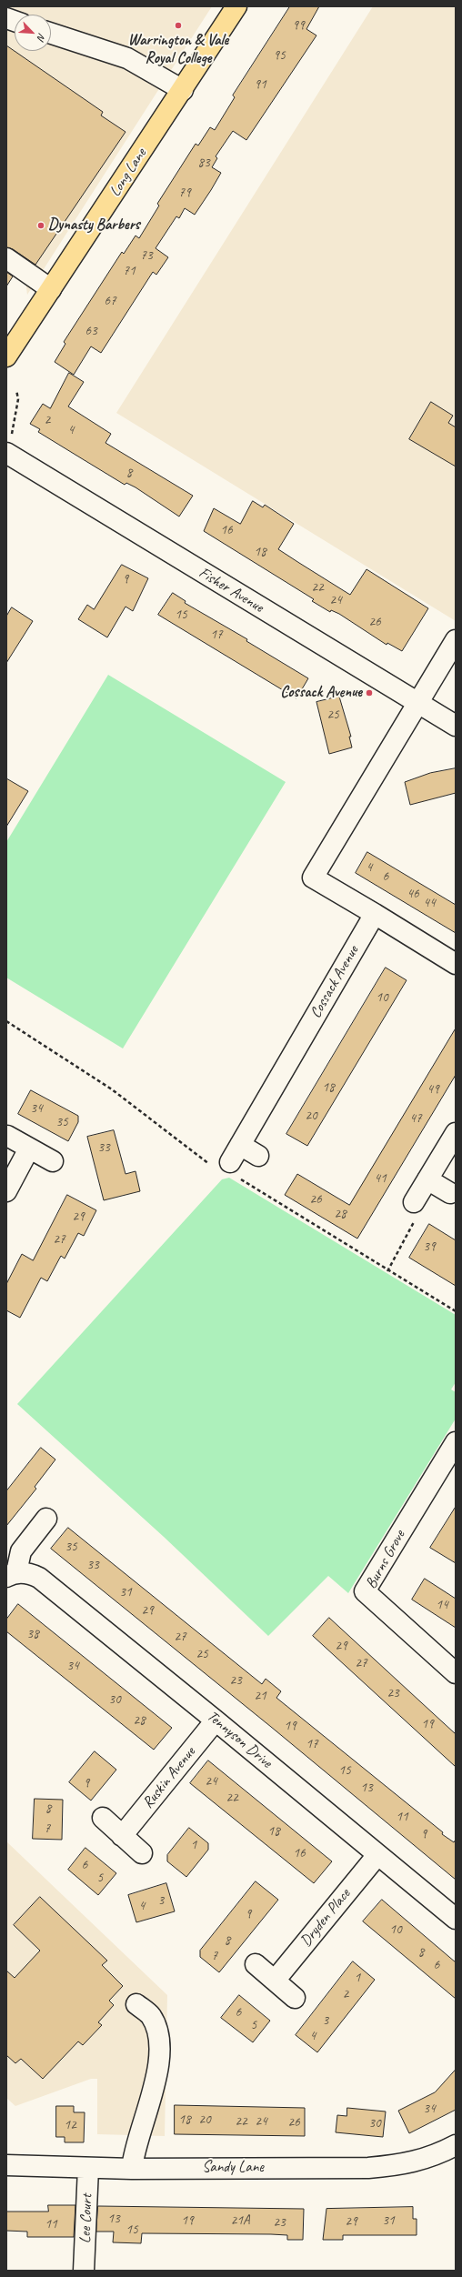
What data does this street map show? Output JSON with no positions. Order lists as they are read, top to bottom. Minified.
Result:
{"streets":{"main road":["Long Lane"],"street":["Fisher Avenue","Cossack Avenue","Burns Grove","Tennyson Drive","Ruskin Avenue","Dryden Place","Sandy Lane","Lee Court"]},"crossings":[["Tennyson Drive","Ruskin Avenue"],["Tennyson Drive","Dryden Place"],["Sandy Lane","Lee Court"]],"places":["Warrington & Vale Royal College","Dynasty Barbers","Cossack Avenue"],"house_numbers":["99","95","91","83","79","73","71","67","63","2","4","8","16","18","9","22","24","15","26","17","25","4","6","46","44","10","18","49","34","20","47","35","33","41","26","28","29","27","39","35","33","31","14","29","38","27","29","25","27","34","23","23","21","30","28","19","19","17","15","24","9","13","22","8","11","7","18","9","1","16","6","5","3","4","9","10","8","8","7","6","1","2","6","3","5","4","34","18","20","22","24","26","30","12","13","19","21A","31","29","23","11","15"],"north":"bottom right"}
